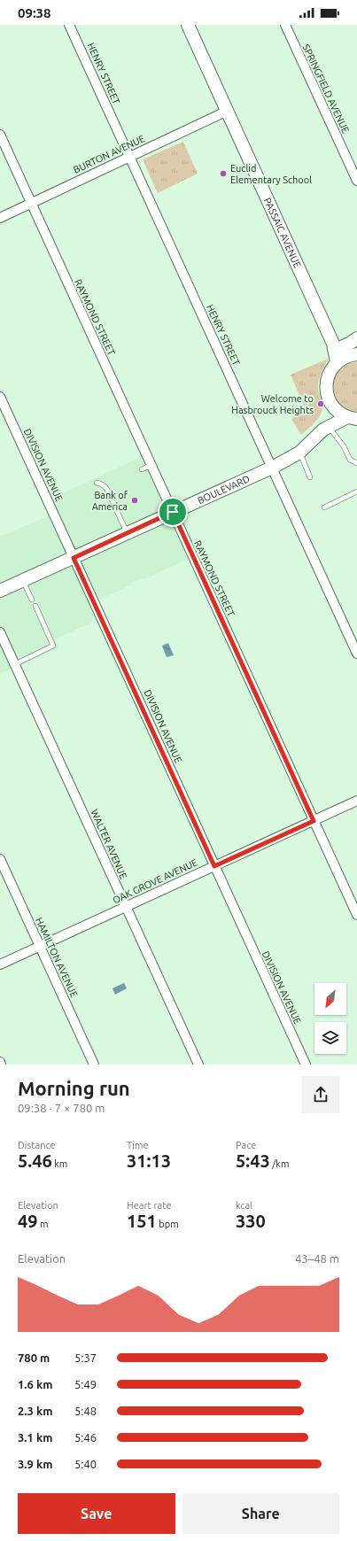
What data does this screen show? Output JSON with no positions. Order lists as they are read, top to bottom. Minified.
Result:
{"streets":{"street":["HENRY STREET","SPRINGFIELD AVENUE","BURTON AVENUE","PASSAIC AVENUE","RAYMOND STREET","DIVISION AVENUE","BOULEVARD","WALTER AVENUE","OAK GROVE AVENUE","HAMILTON AVENUE"]},"crossings":[["HENRY STREET","BURTON AVENUE"],["HENRY STREET","BOULEVARD"],["BURTON AVENUE","PASSAIC AVENUE"],["BURTON AVENUE","RAYMOND STREET"],["RAYMOND STREET","BOULEVARD"],["RAYMOND STREET","OAK GROVE AVENUE"],["DIVISION AVENUE","BOULEVARD"],["DIVISION AVENUE","OAK GROVE AVENUE"],["WALTER AVENUE","OAK GROVE AVENUE"],["OAK GROVE AVENUE","HAMILTON AVENUE"]],"places":["Euclid Elementary School","Welcome to Hasbrouck Heights","Bank of America"],"north":"bottom left","page":{"status":"09:38","heading":["Morning run","09:38 · 7 × 780 m"],"stats":[["Distance","5.46 km"],["Time","31:13"],["Pace","5:43 /km"],["Elevation","49 m"],["Heart rate","151 bpm"],["kcal","330"]],"chart":["Elevation","43–48 m"],"list":[{"name":"780 m","note":"5:37"},{"name":"1.6 km","note":"5:49"},{"name":"2.3 km","note":"5:48"},{"name":"3.1 km","note":"5:46"},{"name":"3.9 km","note":"5:40"}],"buttons":["Save","Share"]}}
